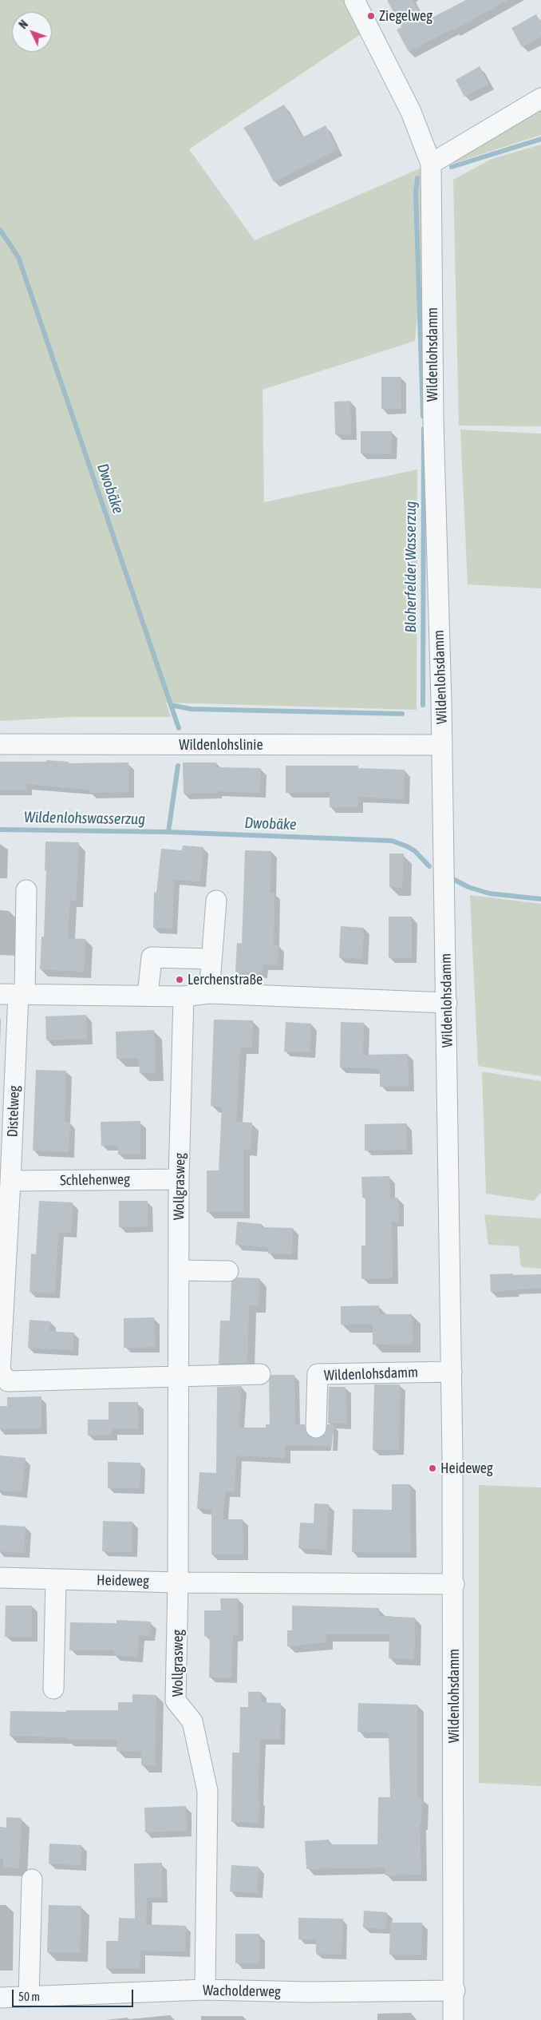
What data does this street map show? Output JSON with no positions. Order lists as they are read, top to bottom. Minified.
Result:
{"streets":{"street":["Wildenlohsdamm","Wildenlohslinie","Distelweg","Schlehenweg","Wollgrasweg","Heideweg","Wacholderweg"]},"crossings":[["Wildenlohsdamm","Wildenlohslinie"],["Wildenlohsdamm","Heideweg"],["Wildenlohsdamm","Wacholderweg"],["Distelweg","Schlehenweg"],["Distelweg","Wollgrasweg"],["Schlehenweg","Wollgrasweg"],["Wollgrasweg","Heideweg"],["Wollgrasweg","Wacholderweg"]],"water":["Dwobäke","Bloherfelder Wasserzug","Wildenlohswasserzug"],"places":["Ziegelweg","Lerchenstraße","Heideweg"],"scale_bar":"50 m","north":"top left"}
